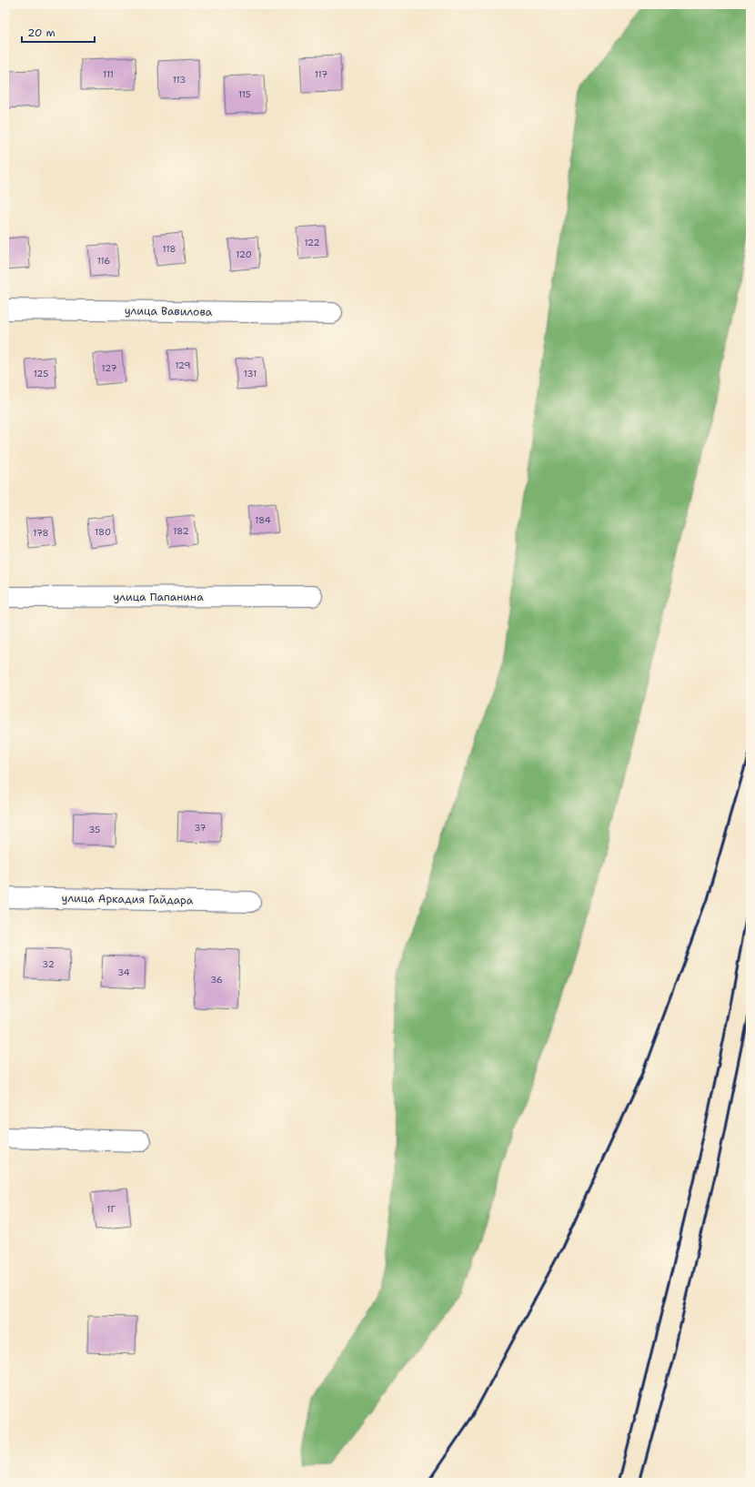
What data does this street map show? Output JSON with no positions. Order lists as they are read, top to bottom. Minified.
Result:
{"streets":{"street":["улица Вавилова","улица Папанина","улица Аркадия Гайдара"]},"house_numbers":["111","117","113","115","122","118","120","116","129","127","125","131","184","182","180","178","37","35","32","34","36","1Г"],"scale_bar":"20 m"}
